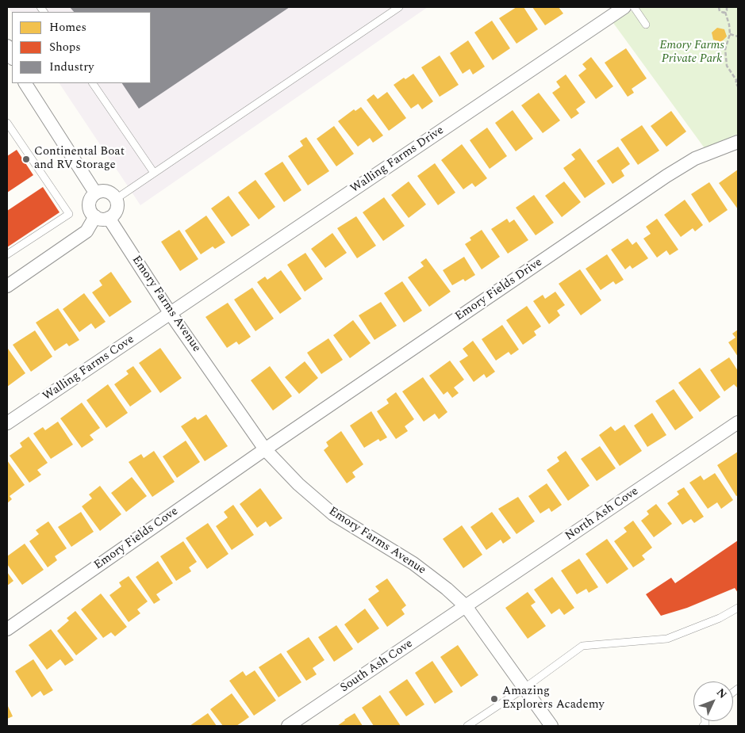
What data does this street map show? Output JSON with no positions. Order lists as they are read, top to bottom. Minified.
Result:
{"streets":{"street":["Walling Farms Drive","Emory Fields Drive","Emory Farms Avenue","Walling Farms Cove","North Ash Cove","Emory Fields Cove","South Ash Cove"]},"crossings":[["Walling Farms Drive","Emory Farms Avenue"],["Walling Farms Drive","Walling Farms Cove"],["Emory Fields Drive","Emory Farms Avenue"],["Emory Fields Drive","Emory Fields Cove"],["Emory Farms Avenue","Walling Farms Cove"],["Emory Farms Avenue","North Ash Cove"],["Emory Farms Avenue","Emory Fields Cove"],["Emory Farms Avenue","South Ash Cove"],["North Ash Cove","South Ash Cove"]],"parks":["Emory Farms Private Park"],"places":["Continental Boat and RV Storage","Amazing Explorers Academy"],"legend":["Homes","Shops","Industry"],"north":"top right"}
